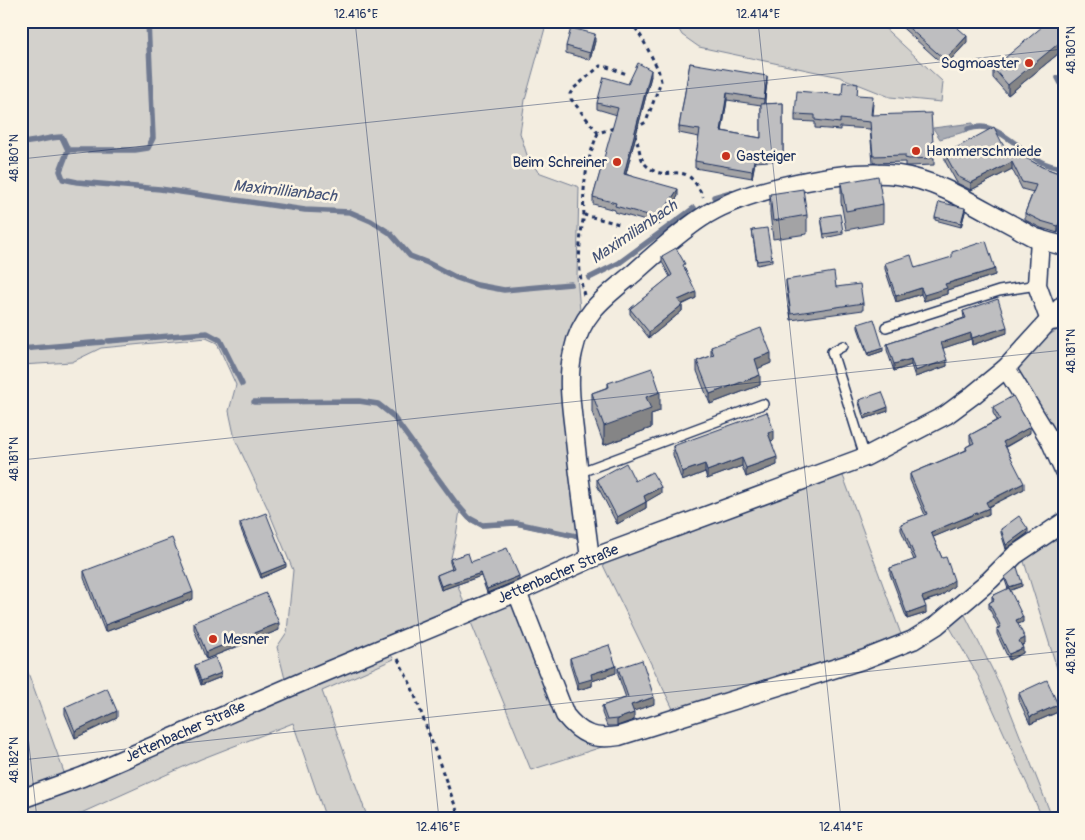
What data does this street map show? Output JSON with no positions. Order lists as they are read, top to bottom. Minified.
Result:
{"streets":{"street":["Jettenbacher Straße"]},"water":["Maximillianbach","Maximilianbach"],"places":["Sogmoaster","Hammerschmiede","Gasteiger","Beim Schreiner","Mesner"],"coordinates":["12.416°E","12.414°E","48.180°N","48.181°N","48.182°N"]}
